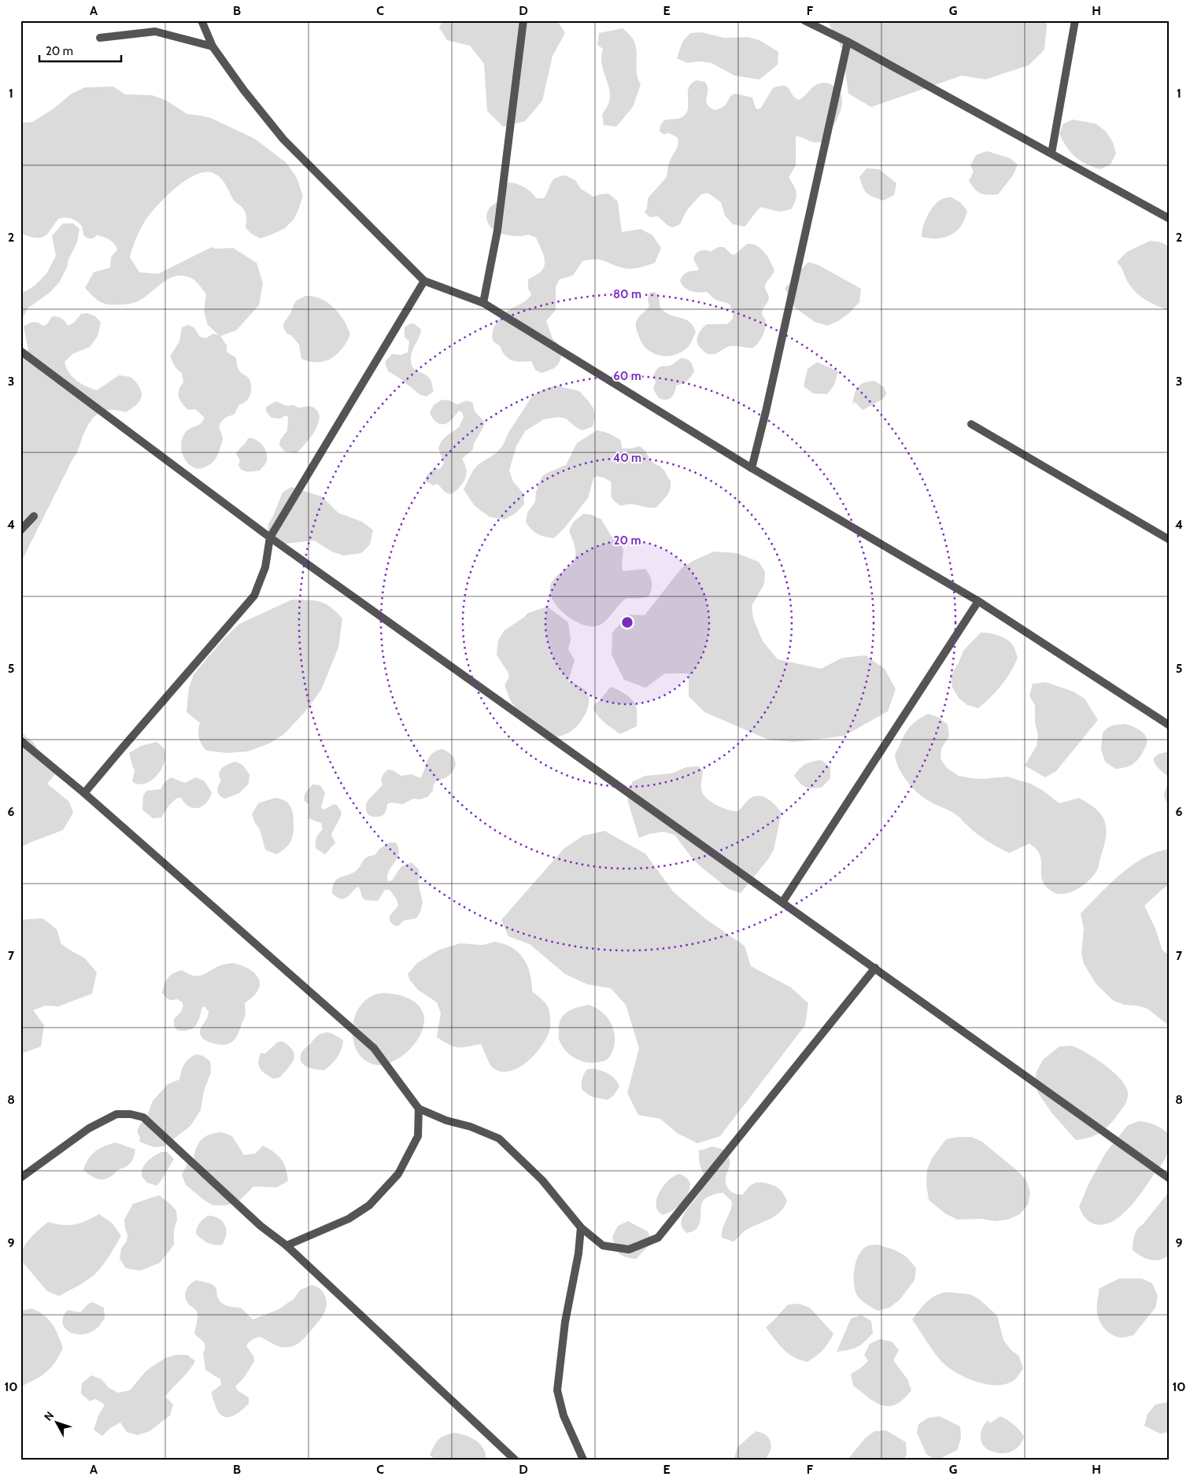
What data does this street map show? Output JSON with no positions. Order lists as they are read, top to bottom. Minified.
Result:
{"scale_bar":"20 m","north":"top left","grid":{"columns":["A","B","C","D","E","F","G","H"],"rows":["1","2","3","4","5","6","7","8","9","10"]},"rings":["80 m","60 m","40 m","20 m"]}
